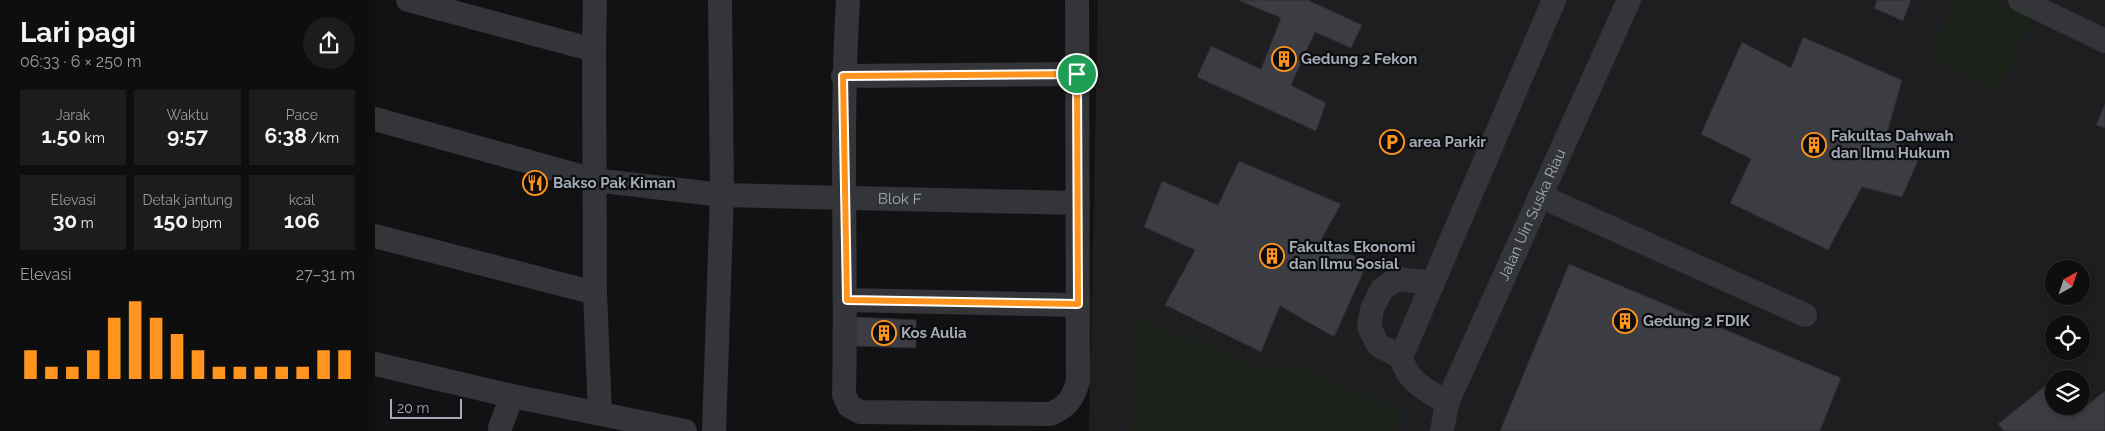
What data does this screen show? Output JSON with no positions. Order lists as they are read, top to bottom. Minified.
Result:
{"streets":{"street":["Blok F","Jalan Uin Suska Riau"]},"places":{"building":["Gedung 2 Fekon","Fakultas Dahwah dan Ilmu Hukum","Fakultas Ekonomi dan Ilmu Sosial","Gedung 2 FDIK","Kos Aulia"],"parking":["area Parkir"],"restaurant":["Bakso Pak Kiman"]},"scale_bar":"20 m","north":"top right","page":{"heading":["Lari pagi","06:33 · 6 × 250 m"],"stats":[["Jarak","1.50 km"],["Waktu","9:57"],["Pace","6:38 /km"],["Elevasi","30 m"],["Detak jantung","150 bpm"],["kcal","106"]],"chart":["Elevasi","27–31 m"],"scale":"20 m"}}
